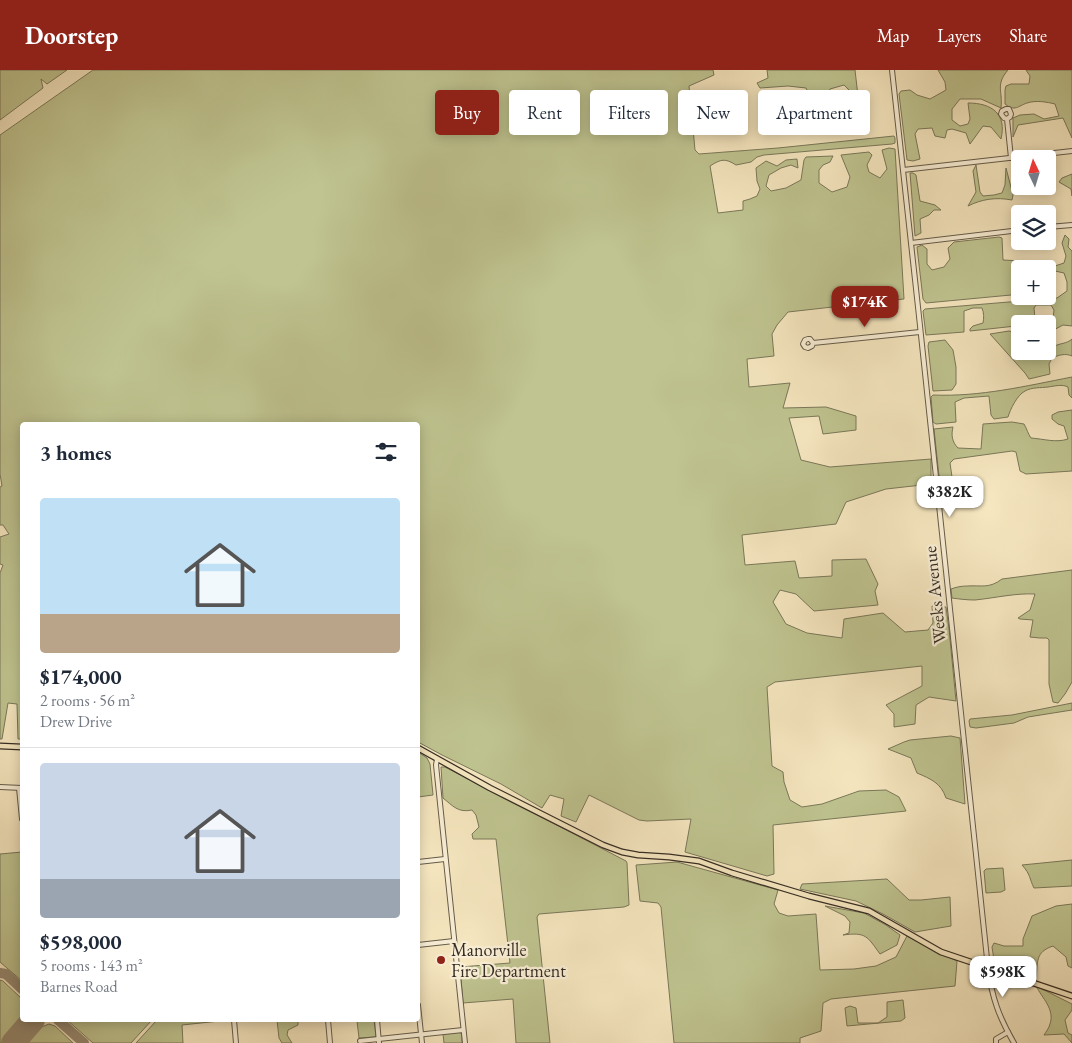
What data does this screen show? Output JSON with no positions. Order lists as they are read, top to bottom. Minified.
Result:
{"streets":{"street":["Weeks Avenue"]},"places":["Manorville Fire Department"],"north":"top","page":{"header":"Doorstep","nav":["Map","Layers","Share"],"chip":["Buy","Rent","Filters","New","Apartment"],"map_buttons":["+","−"],"price":["$174K","$382K","$598K"],"heading":"3 homes","list":[{"name":"$174,000","note":"2 rooms · 56 m² · Drew Drive"},{"name":"$598,000","note":"5 rooms · 143 m² · Barnes Road"}]}}
